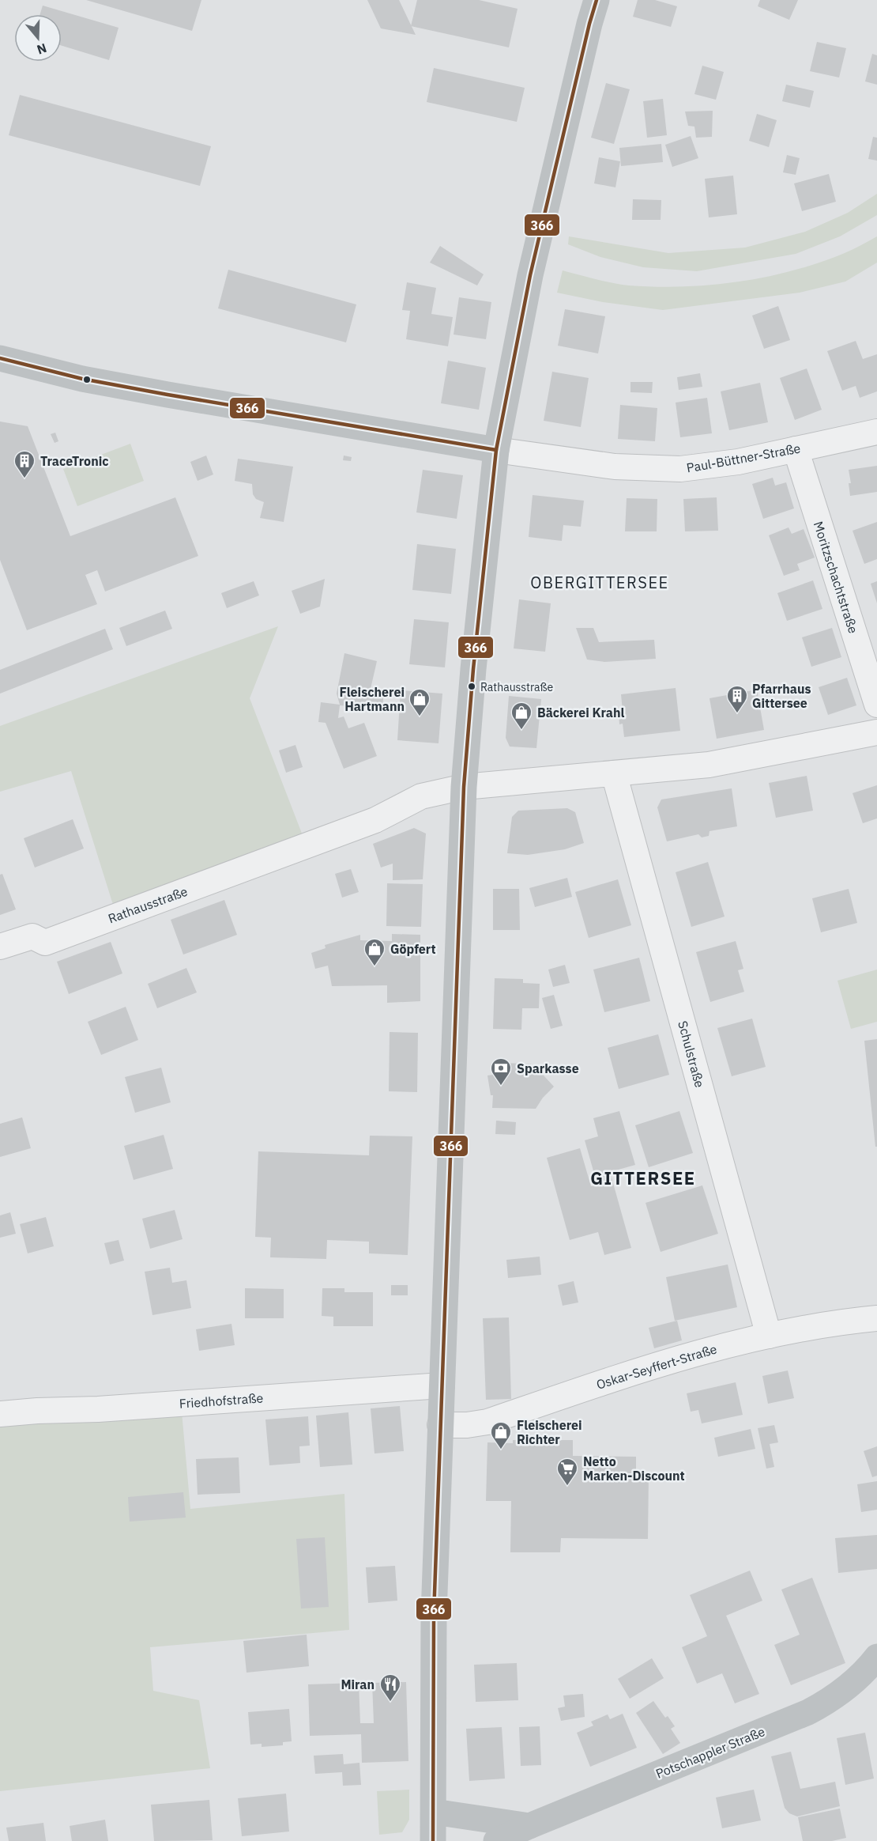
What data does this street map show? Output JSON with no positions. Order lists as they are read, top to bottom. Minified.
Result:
{"streets":{"street":["Paul-Büttner-Straße","Moritzschachtstraße","Rathausstraße","Schulstraße","Oskar-Seyffert-Straße","Friedhofstraße","Potschappler Straße"]},"crossings":[["Paul-Büttner-Straße","Moritzschachtstraße"],["Rathausstraße","Schulstraße"],["Schulstraße","Oskar-Seyffert-Straße"]],"districts":["OBERGITTERSEE","GITTERSEE"],"places":{"building":["TraceTronic","Pfarrhaus Gittersee"],"other":["Rathausstraße"],"shop":["Fleischerei Hartmann","Bäckerei Krahl","Göpfert","Fleischerei Richter"],"bank":["Sparkasse"],"supermarket":["Netto Marken-Discount"],"restaurant":["Miran"]},"lines":["transit line 366"],"north":"bottom"}
